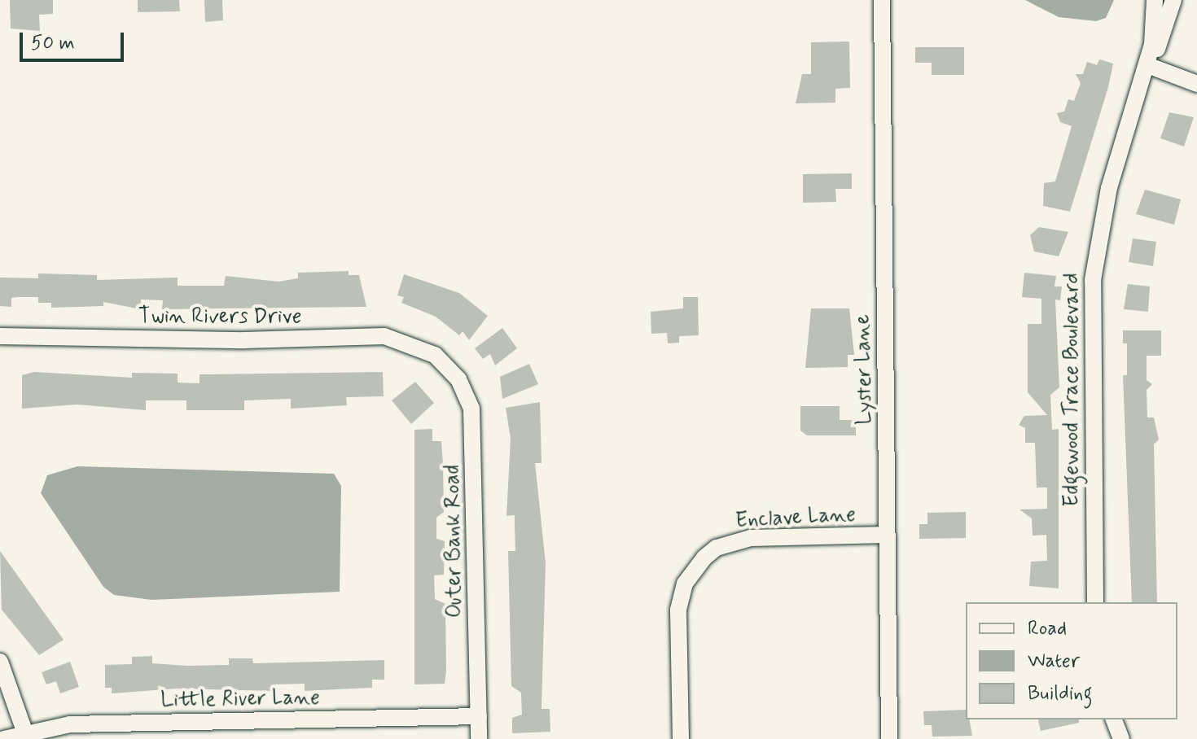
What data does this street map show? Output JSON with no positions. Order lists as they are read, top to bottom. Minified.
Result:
{"streets":{"street":["Twin Rivers Drive","Lyster Lane","Edgewood Trace Boulevard","Enclave Lane","Outer Bank Road","Little River Lane"]},"crossings":[["Twin Rivers Drive","Outer Bank Road"],["Lyster Lane","Enclave Lane"],["Outer Bank Road","Little River Lane"]],"legend":["Road","Water","Building"],"scale_bar":"50 m"}
